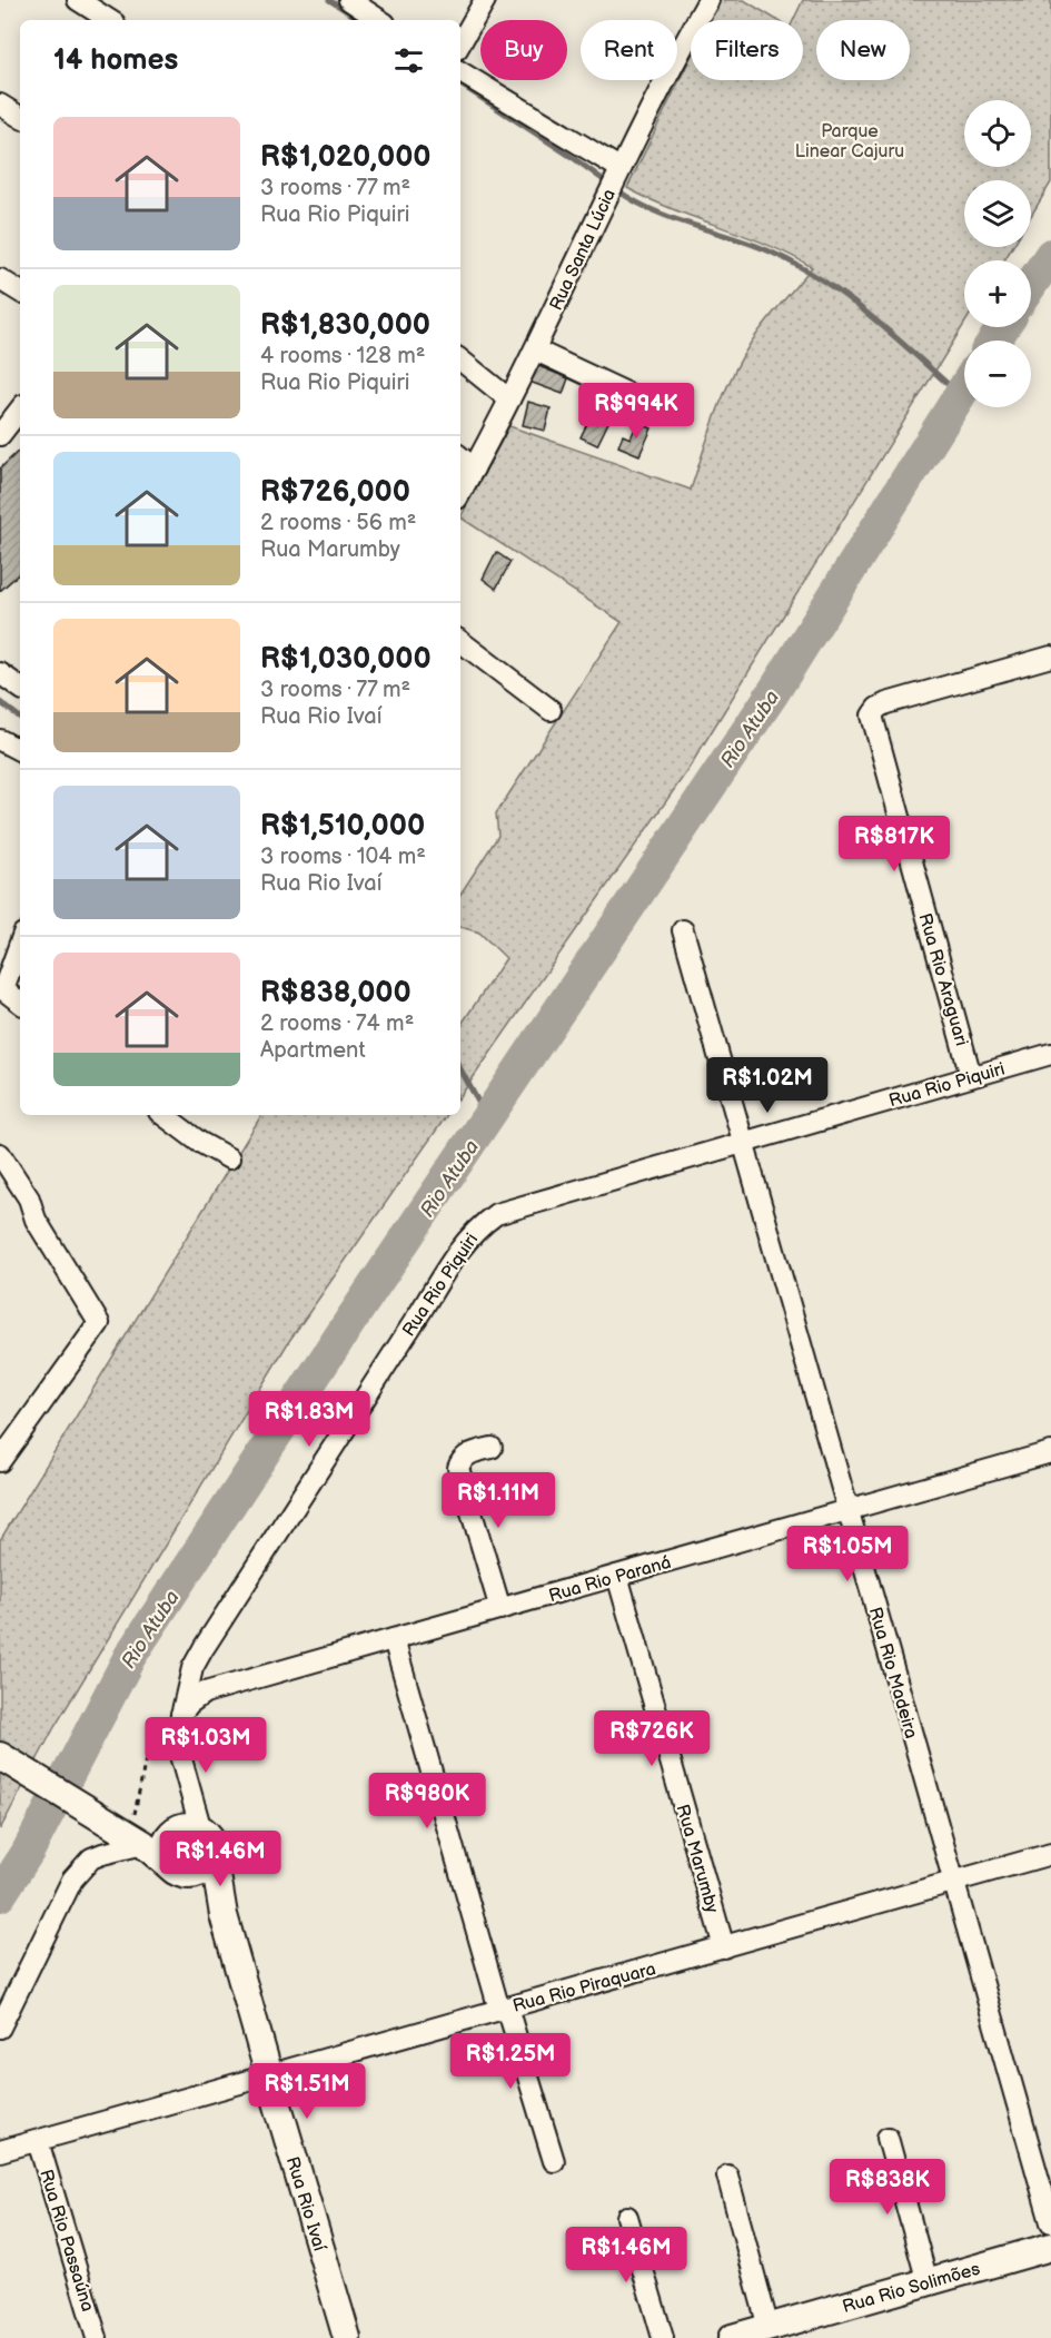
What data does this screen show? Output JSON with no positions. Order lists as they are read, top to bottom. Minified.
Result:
{"streets":{"street":["Rua Santa Lúcia","Rua Rio Araguari","Rua Rio Piquiri","Rua Rio Paraná","Rua Rio Madeira","Rua Marumby","Rua Rio Piraquara","Rua Rio Ivaí","Rua Rio Passaúna","Rua Rio Solimões"]},"crossings":[["Rua Rio Araguari","Rua Rio Piquiri"],["Rua Rio Piquiri","Rua Rio Paraná"],["Rua Rio Piquiri","Rua Rio Madeira"],["Rua Rio Paraná","Rua Rio Madeira"],["Rua Rio Paraná","Rua Marumby"],["Rua Rio Madeira","Rua Rio Piraquara"],["Rua Marumby","Rua Rio Piraquara"],["Rua Rio Piraquara","Rua Rio Ivaí"],["Rua Rio Piraquara","Rua Rio Passaúna"]],"water":["Rio Atuba"],"parks":["Parque Linear Cajuru"],"page":{"chip":["Buy","Rent","Filters","New"],"heading":"14 homes","map_buttons":["+","−"],"list":[{"name":"R$1,020,000","note":"3 rooms · 77 m² · Rua Rio Piquiri"},{"name":"R$1,830,000","note":"4 rooms · 128 m² · Rua Rio Piquiri"},{"name":"R$726,000","note":"2 rooms · 56 m² · Rua Marumby"},{"name":"R$1,030,000","note":"3 rooms · 77 m² · Rua Rio Ivaí"},{"name":"R$1,510,000","note":"3 rooms · 104 m² · Rua Rio Ivaí"},{"name":"R$838,000","note":"2 rooms · 74 m² · Apartment"}],"price":["R$994K","R$817K","R$1.02M","R$1.83M","R$1.11M","R$1.05M","R$726K","R$1.03M","R$980K","R$1.46M","R$1.25M","R$1.51M","R$838K","R$1.46M"]}}
